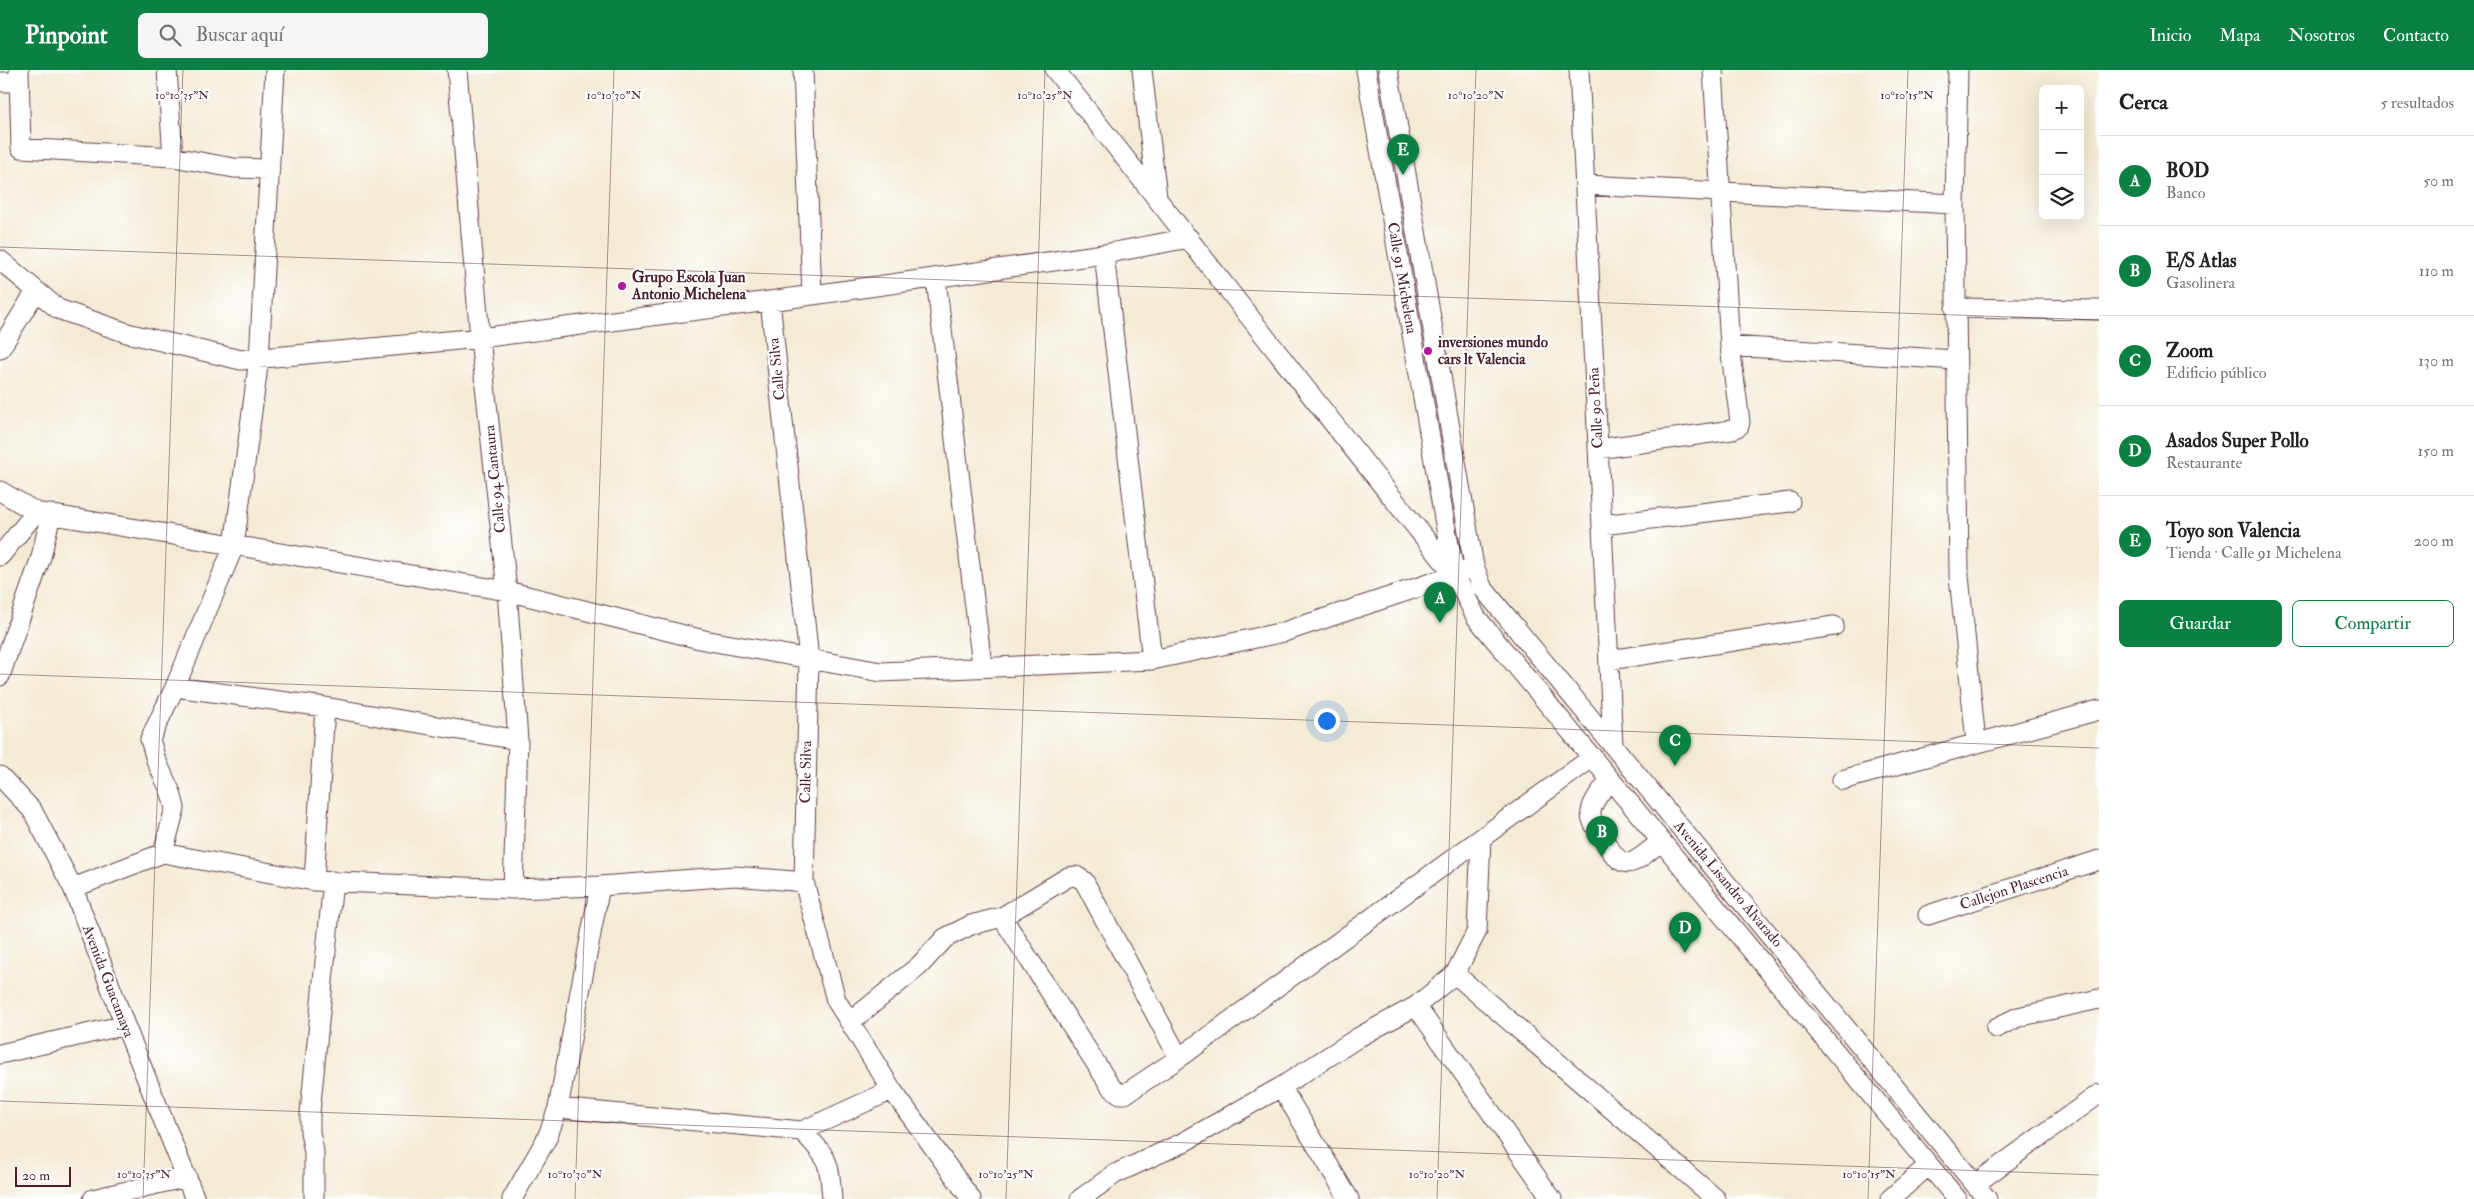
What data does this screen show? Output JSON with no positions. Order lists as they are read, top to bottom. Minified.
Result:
{"streets":{"street":["Calle 91 Michelena","Calle Silva","Calle 90 Peña","Calle 94 Cantaura","Avenida Lisandro Alvarado","Callejon Plascencia","Avenida Guacamaya"]},"crossings":[["Calle 91 Michelena","Avenida Lisandro Alvarado"],["Calle 90 Peña","Avenida Lisandro Alvarado"]],"places":["Grupo Escola Juan Antonio Michelena","inversiones mundo cars lt Valencia"],"scale_bar":"20 m","page":{"header":"Pinpoint","search":"Buscar aquí","nav":["Inicio","Mapa","Nosotros","Contacto"],"heading":["Cerca","5 resultados"],"map_buttons":["+","−"],"pins":["E","A","C","B","D"],"list":[{"mark":"A","name":"BOD","note":"Banco","value":"50 m"},{"mark":"B","name":"E/S Atlas","note":"Gasolinera","value":"110 m"},{"mark":"C","name":"Zoom","note":"Edificio público","value":"130 m"},{"mark":"D","name":"Asados Super Pollo","note":"Restaurante","value":"150 m"},{"mark":"E","name":"Toyo son Valencia","note":"Tienda · Calle 91 Michelena","value":"200 m"}],"buttons":["Guardar","Compartir"],"scale":"20 m"},"coordinates":["10°10'35\"N","10°10'30\"N","10°10'25\"N","10°10'20\"N","10°10'15\"N"]}
